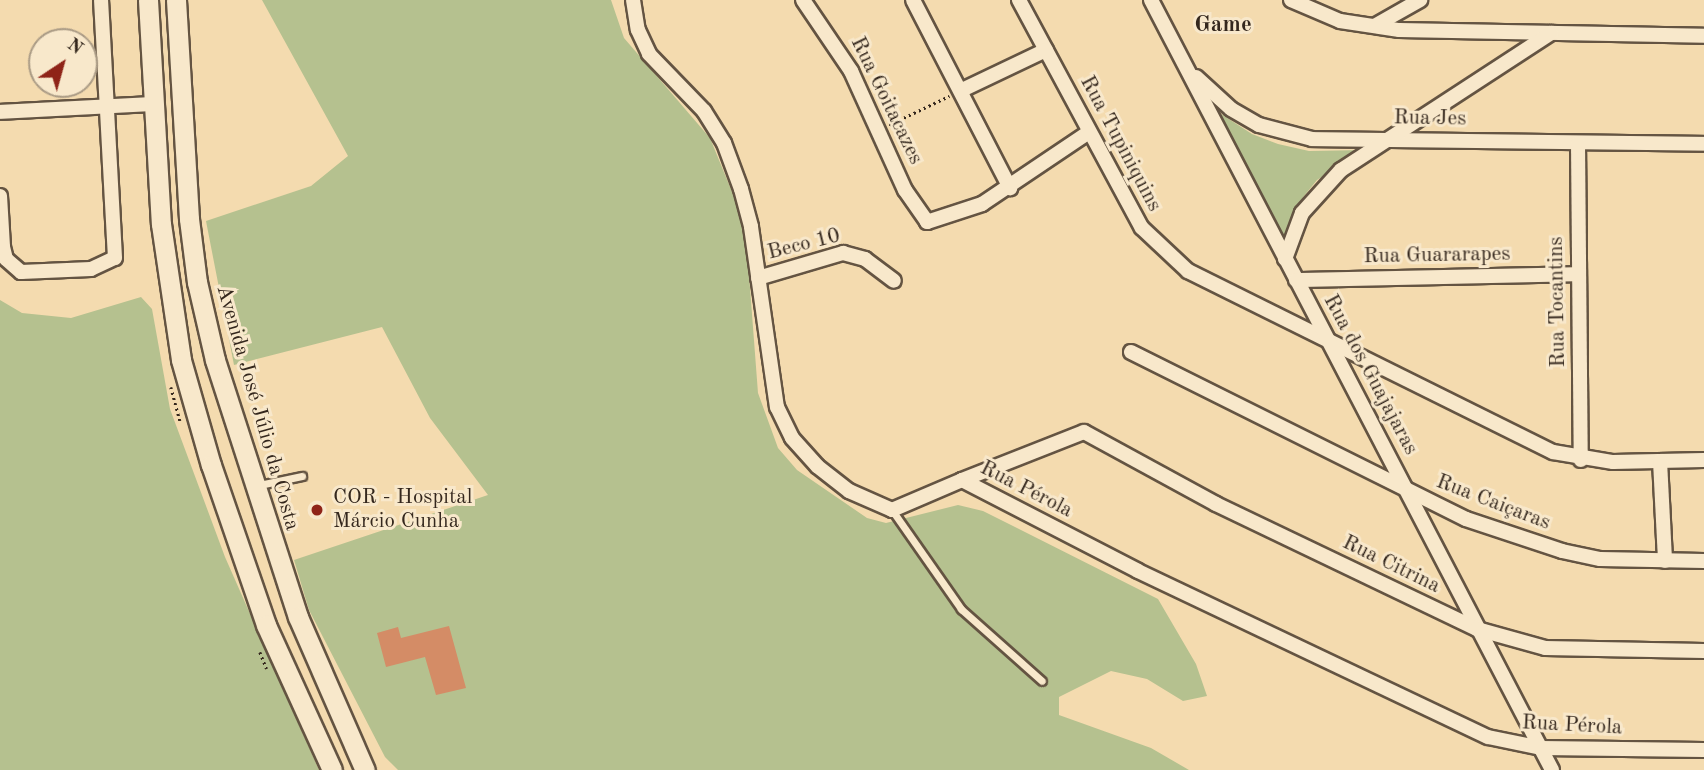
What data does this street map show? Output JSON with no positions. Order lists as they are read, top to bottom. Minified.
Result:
{"streets":{"main road":["Avenida José Júlio da Costa"],"street":["Rua Goitacazes","Rua Jes","Rua Tupiniquins","Beco 10","Rua Guararapes","Rua Tocantins","Rua dos Guajajaras","Rua Pérola","Rua Caiçaras","Rua Citrina"]},"crossings":[["Rua Jes","Rua Tocantins"],["Rua Jes","Rua dos Guajajaras"],["Rua Tupiniquins","Rua Tocantins"],["Rua Tupiniquins","Rua dos Guajajaras"],["Rua Guararapes","Rua Tocantins"],["Rua Guararapes","Rua dos Guajajaras"],["Rua dos Guajajaras","Rua Pérola"],["Rua dos Guajajaras","Rua Caiçaras"],["Rua dos Guajajaras","Rua Citrina"],["Rua Pérola","Rua Citrina"]],"districts":["Game"],"places":["COR - Hospital Márcio Cunha"],"north":"top right"}
